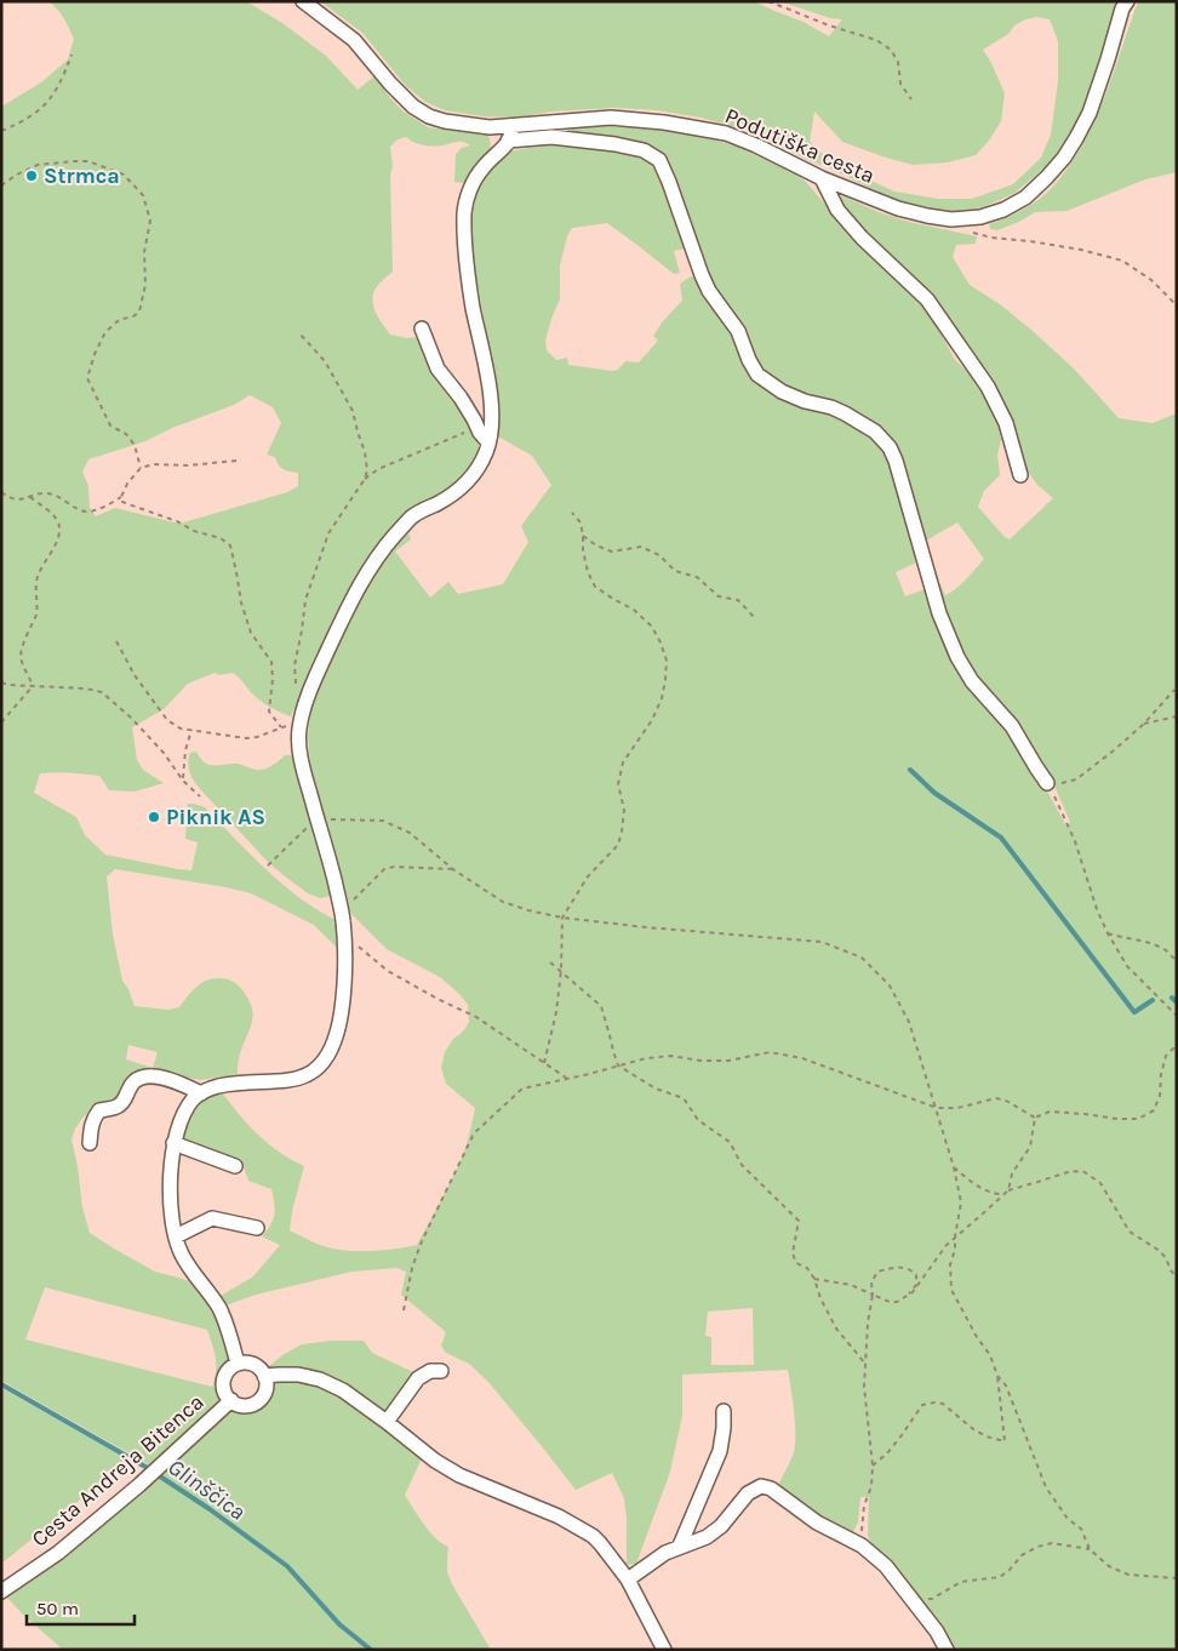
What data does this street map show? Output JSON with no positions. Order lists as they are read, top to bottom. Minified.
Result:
{"streets":{"street":["Podutiška cesta","Cesta Andreja Bitenca"]},"water":["Glinščica"],"places":["Strmca","Piknik AS"],"scale_bar":"50 m"}
